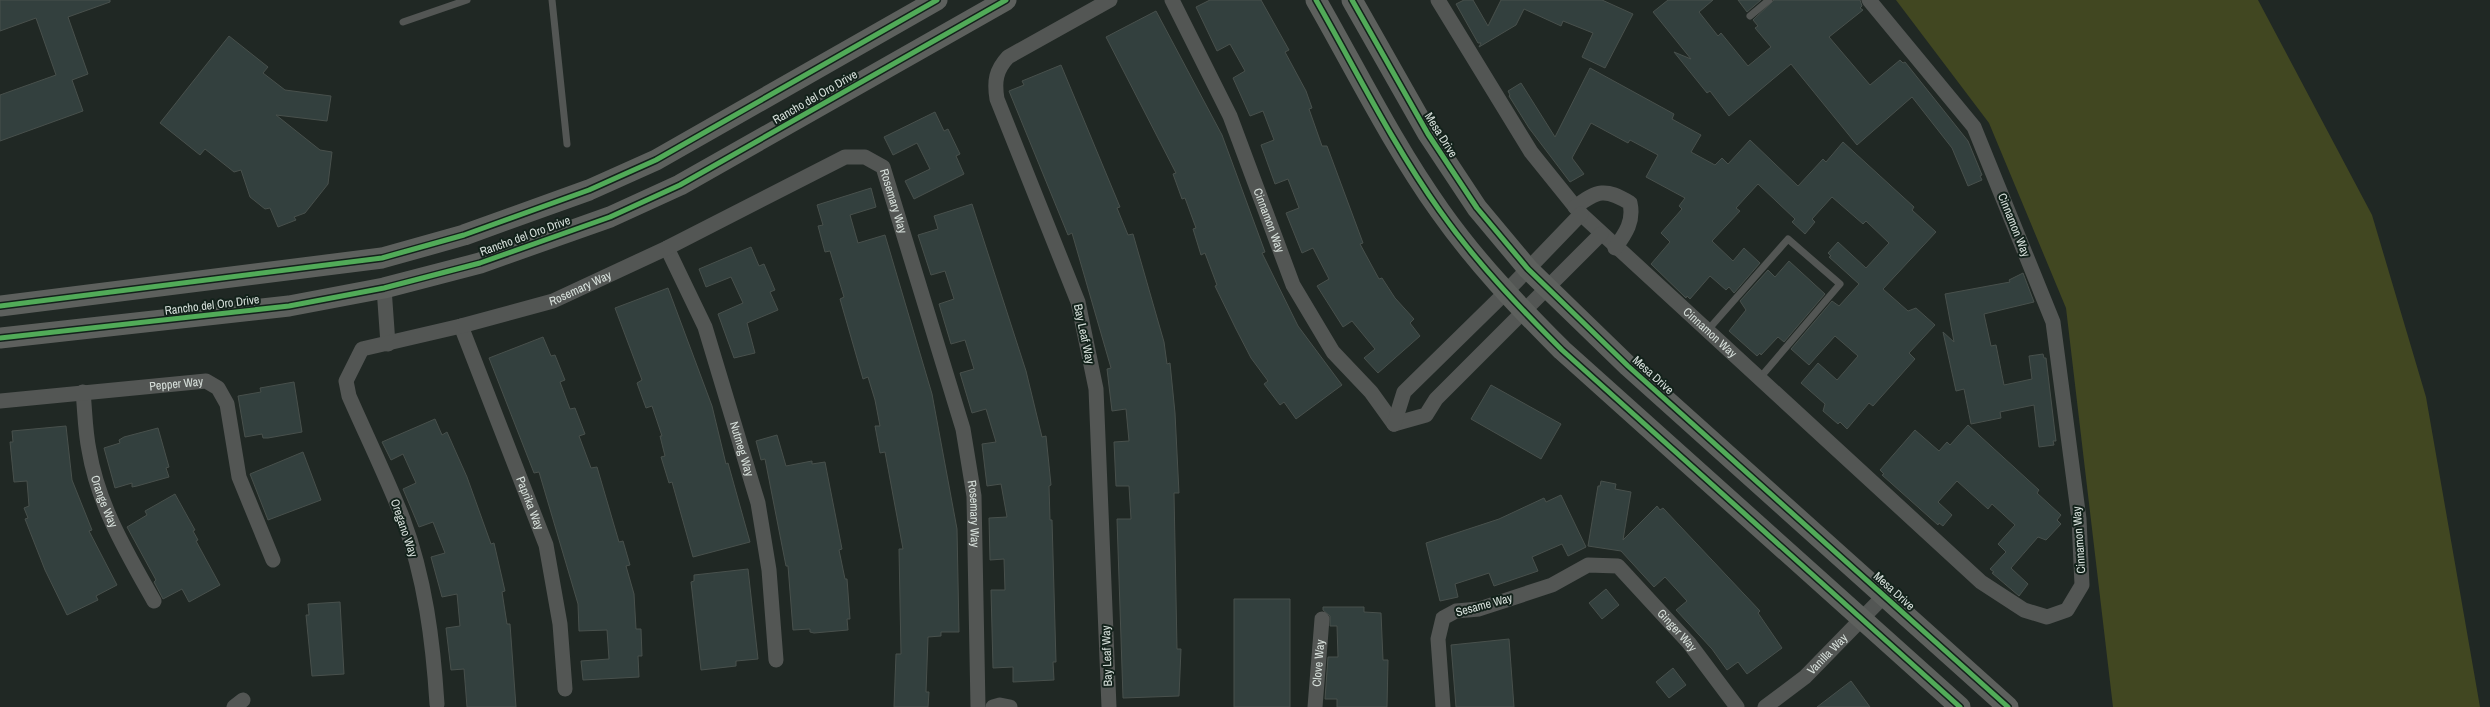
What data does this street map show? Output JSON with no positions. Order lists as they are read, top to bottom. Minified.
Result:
{"streets":{"main road":["Rancho del Oro Drive","Mesa Drive"],"street":["Rosemary Way","Cinnamon Way","Bay Leaf Way","Pepper Way","Nutmeg Way","Orange Way","Paprika Way","Oregano Way","Sesame Way","Ginger Way","Vanilla Way","Clove Way"]},"crossings":[["Mesa Drive","Vanilla Way"],["Rosemary Way","Nutmeg Way"],["Rosemary Way","Paprika Way"],["Rosemary Way","Oregano Way"],["Pepper Way","Orange Way"],["Sesame Way","Ginger Way"]]}
